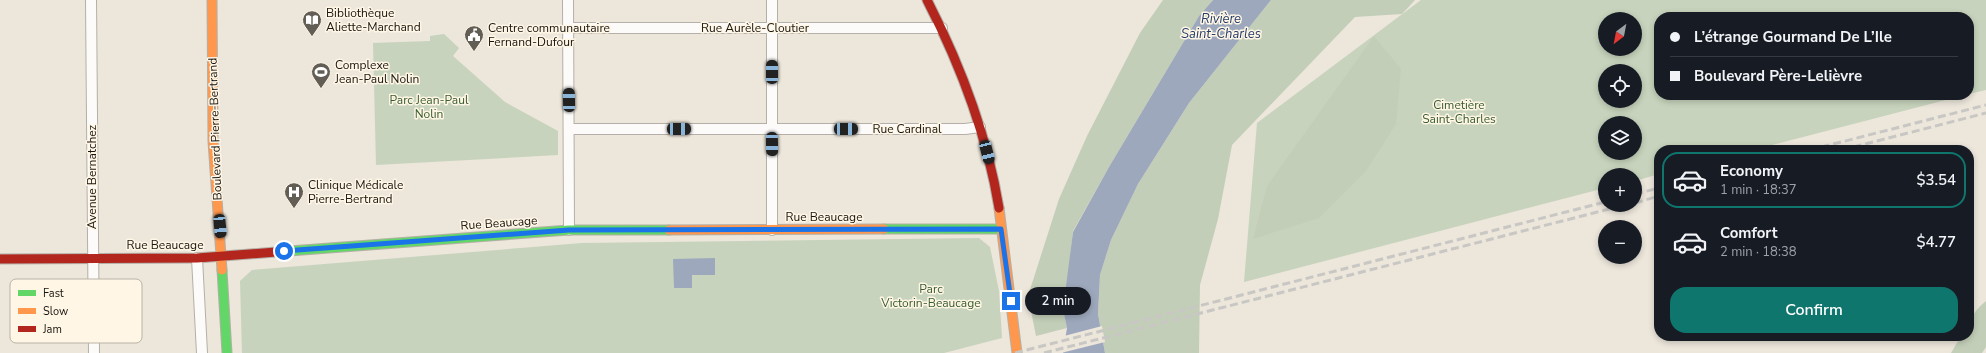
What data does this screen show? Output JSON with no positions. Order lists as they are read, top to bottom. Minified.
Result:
{"streets":{"street":["Rue Aurèle-Cloutier","Boulevard Pierre-Bertrand","Rue Cardinal","Avenue Bernatchez","Rue Beaucage"]},"crossings":[["Boulevard Pierre-Bertrand","Rue Beaucage"],["Avenue Bernatchez","Rue Beaucage"]],"water":["Rivière Saint-Charles"],"parks":["Parc Jean-Paul Nolin","Cimetière Saint-Charles","Parc Victorin-Beaucage"],"places":{"library":["Bibliothèque Aliette-Marchand"],"public building":["Centre communautaire Fernand-Dufour"],"sports":["Complexe Jean-Paul Nolin"],"hospital":["Clinique Médicale Pierre-Bertrand"]},"legend":["Fast","Slow","Jam"],"north":"bottom left","page":{"map_buttons":["+","−"],"banner":["L’étrange Gourmand De L’Ile","Boulevard Père-Lelièvre"],"list":[{"name":"Economy","note":"1 min · 18:37","value":"$3.54"},{"name":"Comfort","note":"2 min · 18:38","value":"$4.77"}],"buttons":"Confirm","bubble":"2 min"}}
